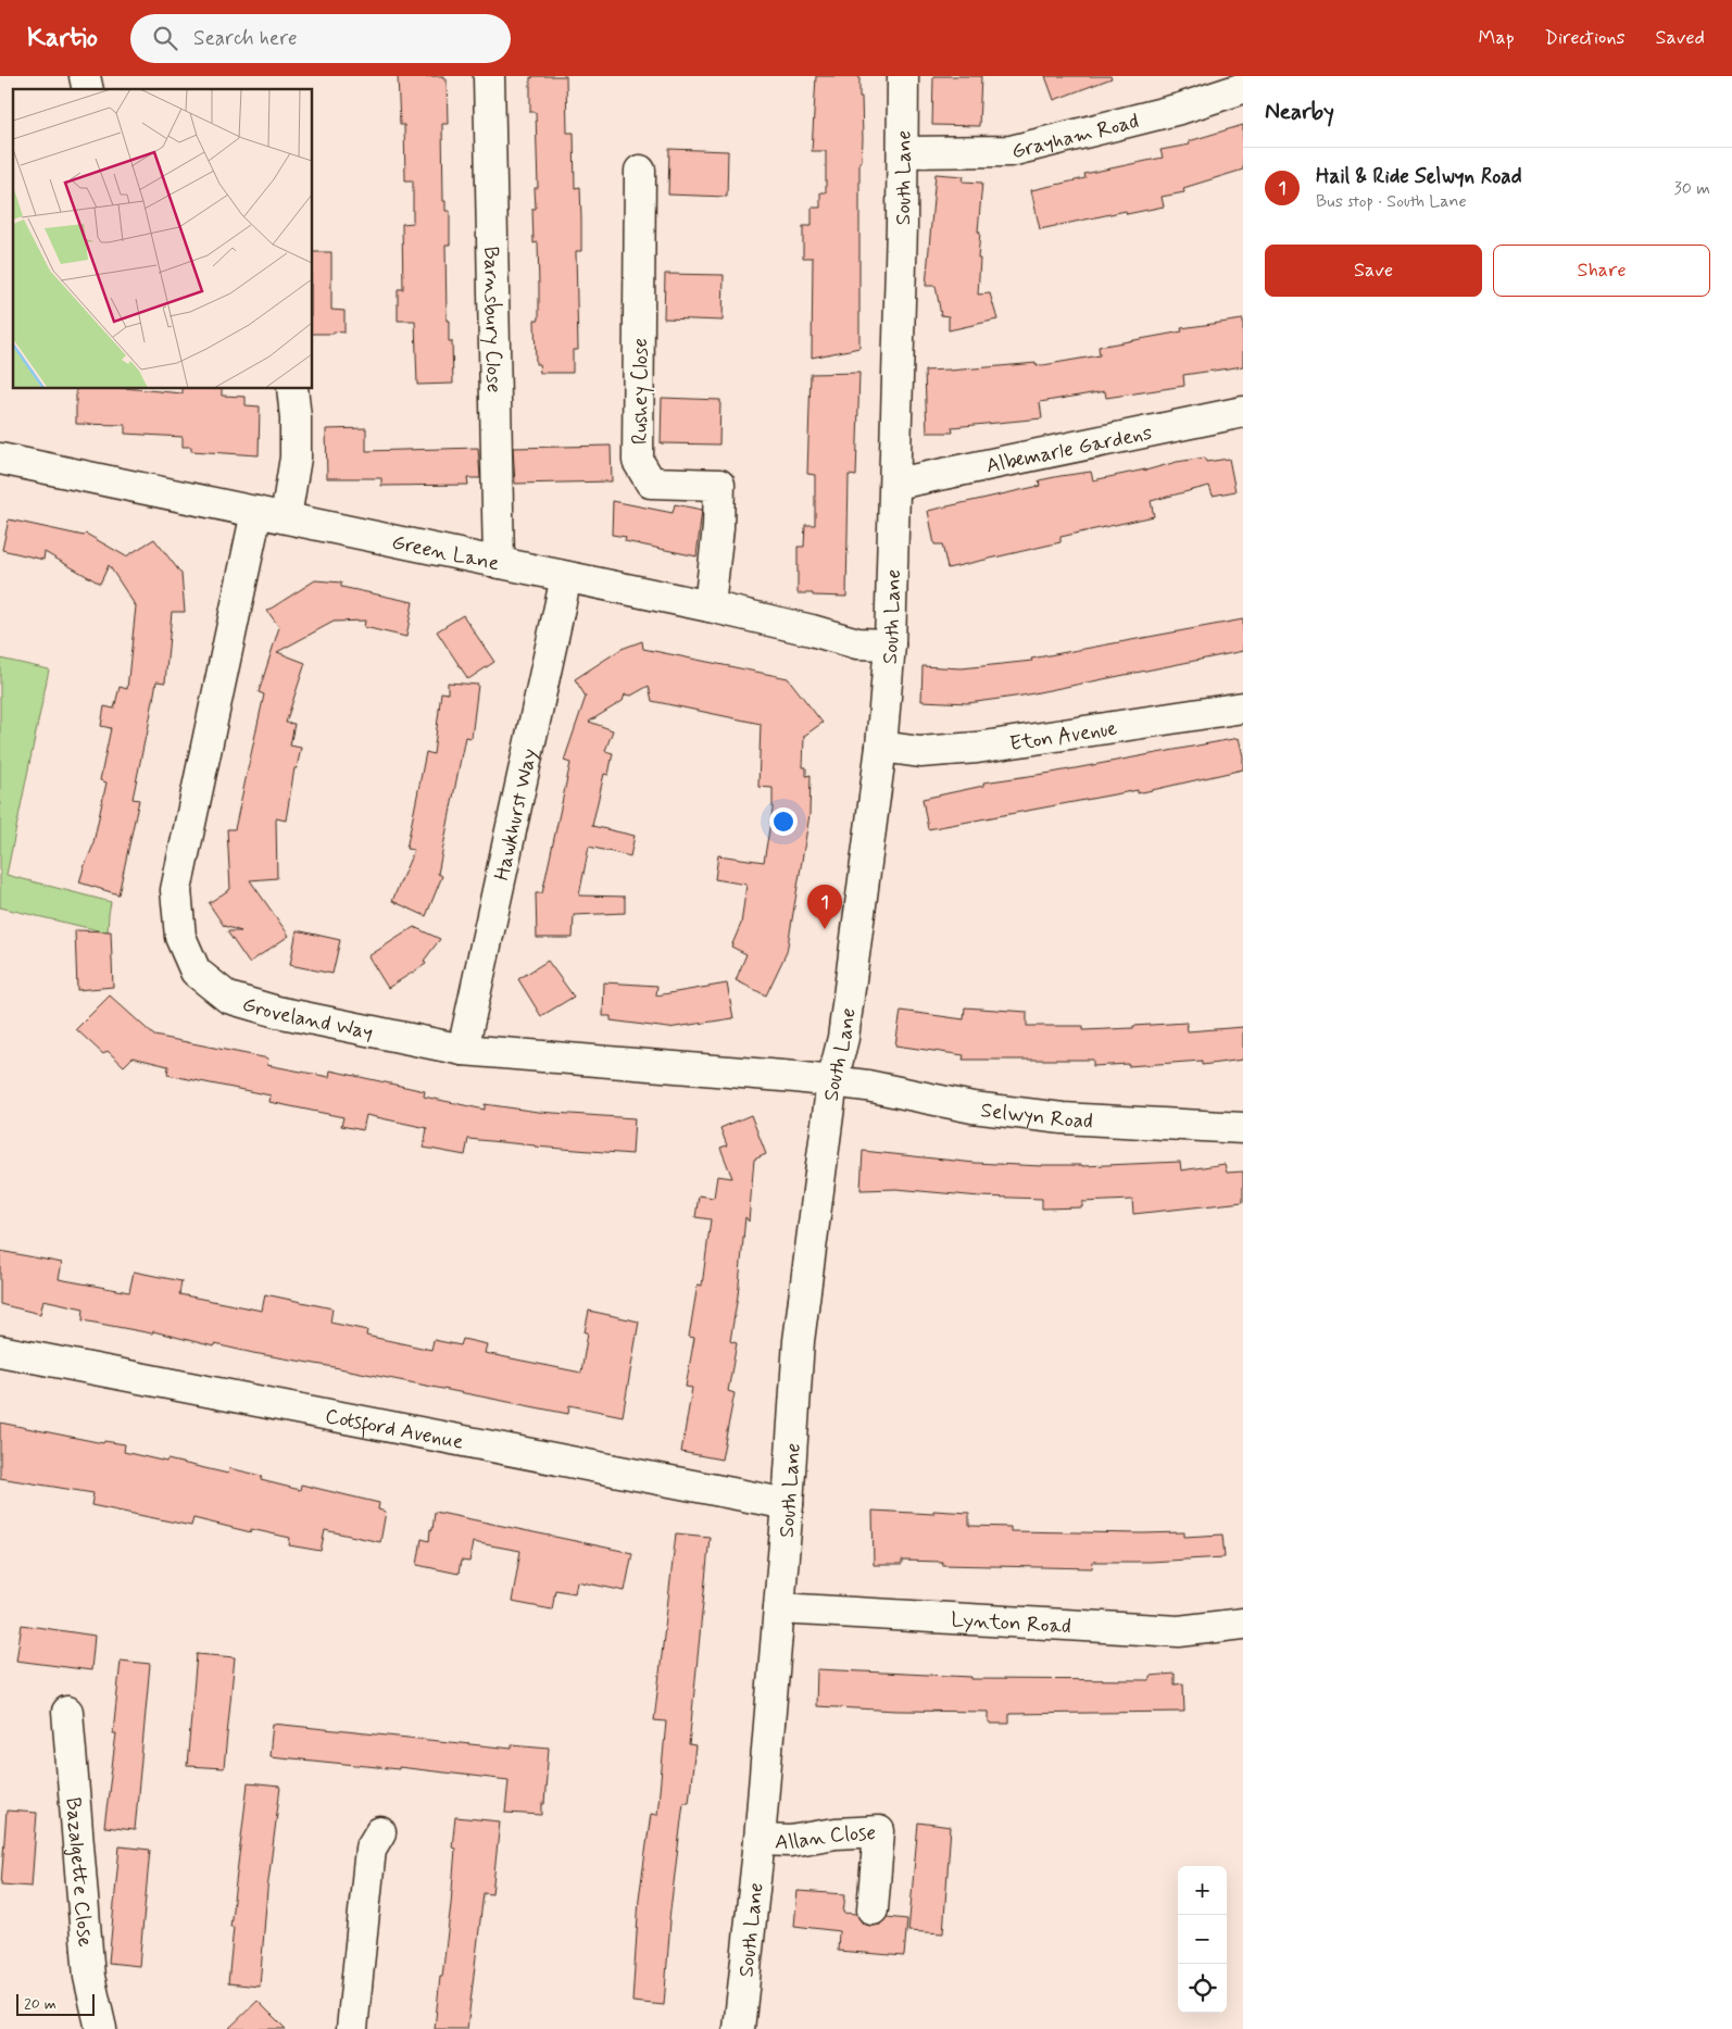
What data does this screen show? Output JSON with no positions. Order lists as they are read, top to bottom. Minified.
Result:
{"streets":{"street":["Grayham Road","South Lane","Barnsbury Close","Rushey Close","Albemarle Gardens","Green Lane","Eton Avenue","Hawkhurst Way","Groveland Way","Selwyn Road","Cotsford Avenue","Lynton Road","Allan Close","Bazalgette Close"]},"crossings":[["Grayham Road","South Lane"],["South Lane","Albemarle Gardens"],["South Lane","Green Lane"],["South Lane","Eton Avenue"],["South Lane","Groveland Way"],["South Lane","Selwyn Road"],["South Lane","Cotsford Avenue"],["South Lane","Lynton Road"],["South Lane","Allan Close"],["Barnsbury Close","Green Lane"],["Rushey Close","Green Lane"],["Green Lane","Hawkhurst Way"],["Green Lane","Groveland Way"],["Hawkhurst Way","Groveland Way"],["Groveland Way","Selwyn Road"]],"scale_bar":"20 m","page":{"header":"Kartio","search":"Search here","nav":["Map","Directions","Saved"],"heading":"Nearby","list":[{"mark":"1","name":"Hail & Ride Selwyn Road","note":"Bus stop · South Lane","value":"30 m"}],"buttons":["Save","Share"],"pins":"1","map_buttons":["+","−"],"scale":"20 m"}}
